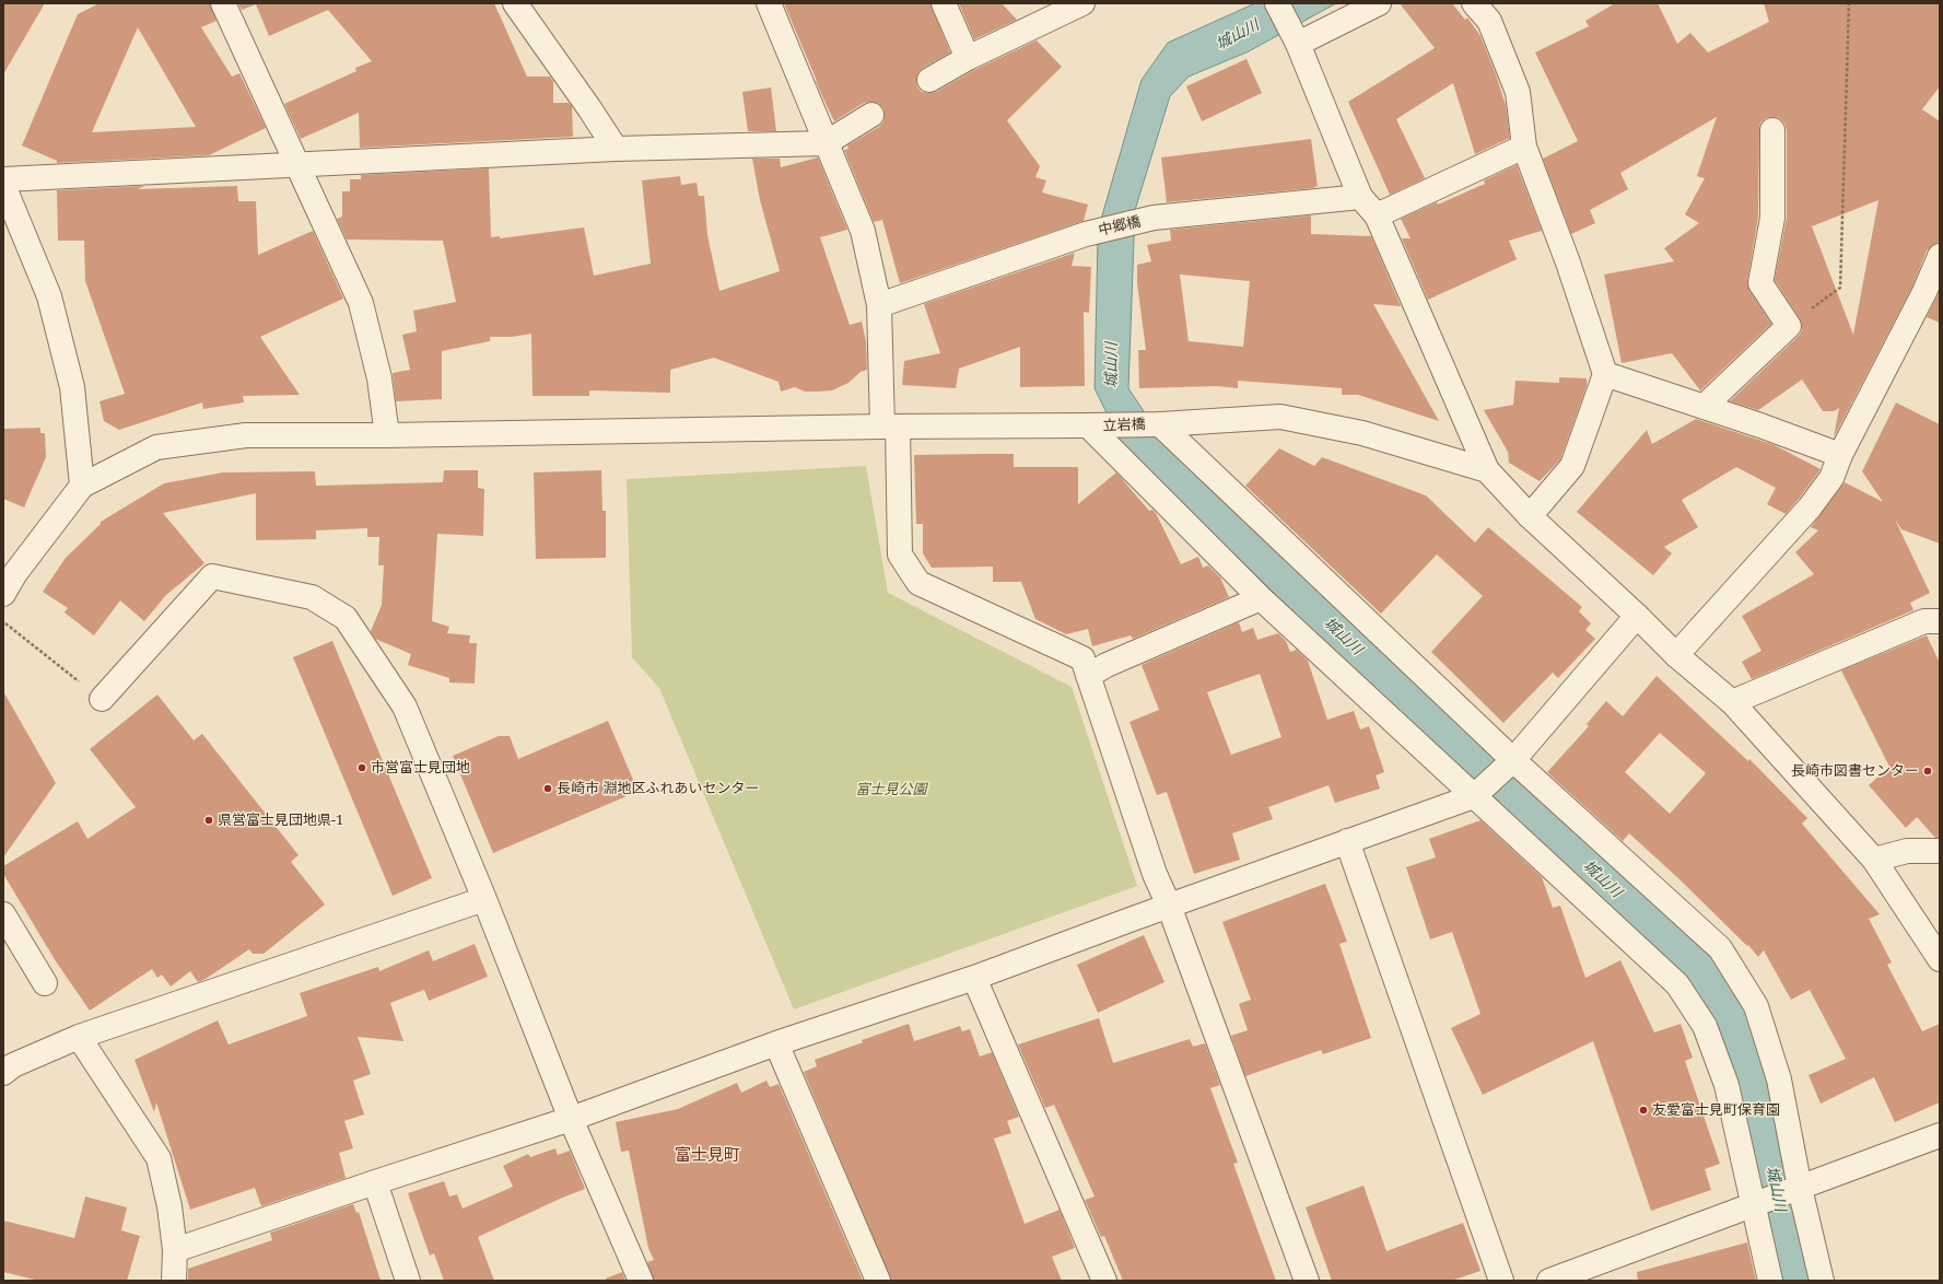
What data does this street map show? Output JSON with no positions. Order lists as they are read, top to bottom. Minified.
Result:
{"streets":{"street":["中郷橋","立岩橋"]},"districts":["富士見町"],"water":["城山川"],"parks":["富士見公園"],"places":["市営富士見団地","長崎市図書センター","長崎市 淵地区ふれあいセンター","県営富士見団地県-1","友愛富士見町保育園"]}
